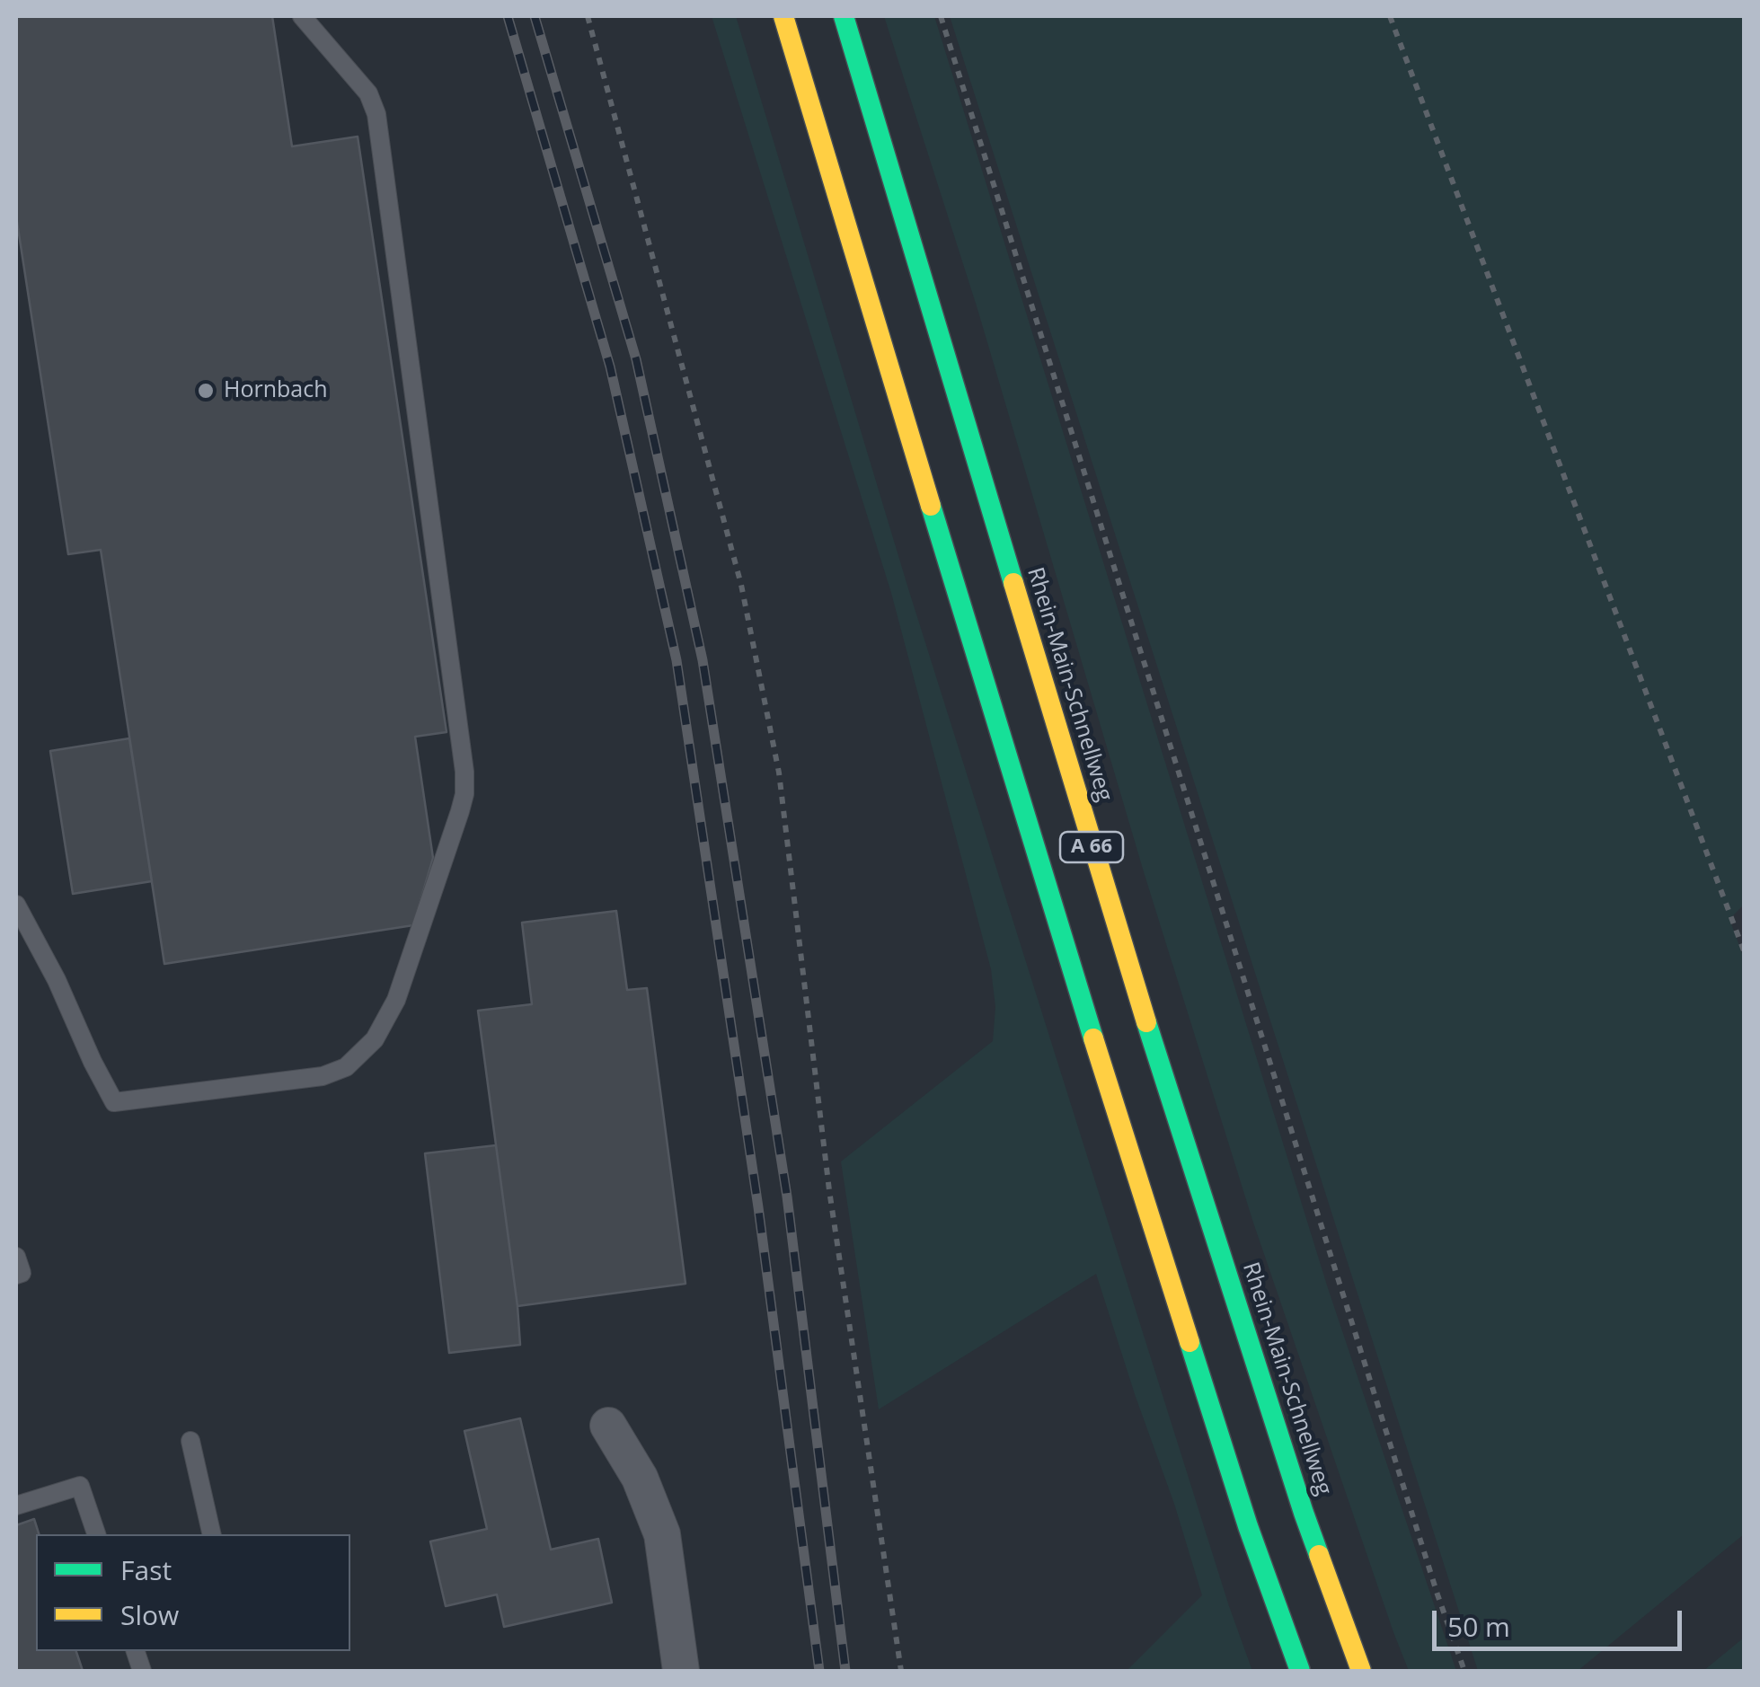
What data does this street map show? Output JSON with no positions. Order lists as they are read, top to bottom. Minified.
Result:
{"streets":{"highway":["Rhein-Main-Schnellweg","A 66"]},"places":["Hornbach"],"legend":["Fast","Slow"],"scale_bar":"50 m"}
